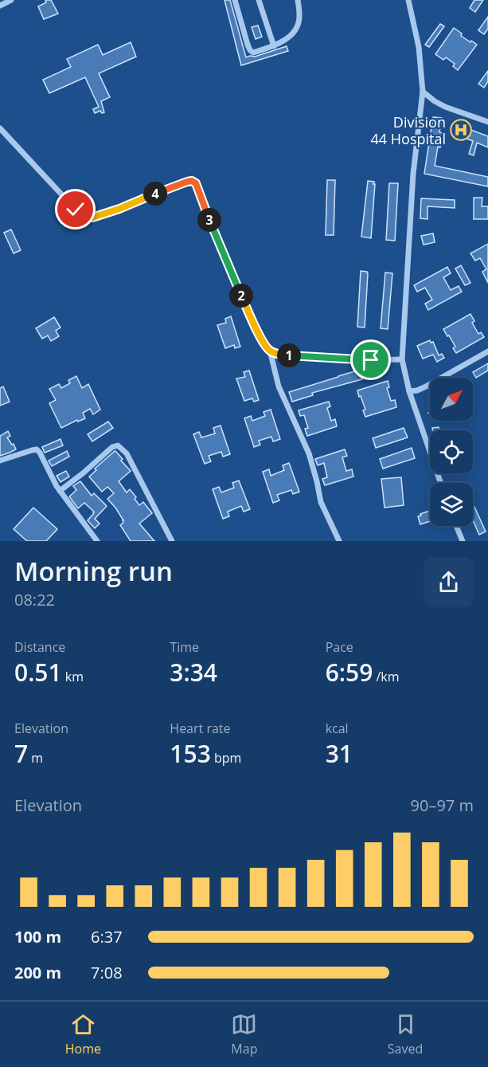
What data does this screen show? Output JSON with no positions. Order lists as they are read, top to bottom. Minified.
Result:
{"places":{"hospital":["Division 44 Hospital"]},"north":"top right","page":{"pins":["4","3","2","1"],"heading":["Morning run","08:22"],"stats":[["Distance","0.51 km"],["Time","3:34"],["Pace","6:59 /km"],["Elevation","7 m"],["Heart rate","153 bpm"],["kcal","31"]],"chart":["Elevation","90–97 m"],"list":[{"name":"100 m","note":"6:37"},{"name":"200 m","note":"7:08"}],"tabs":["Home","Map","Saved"]}}
